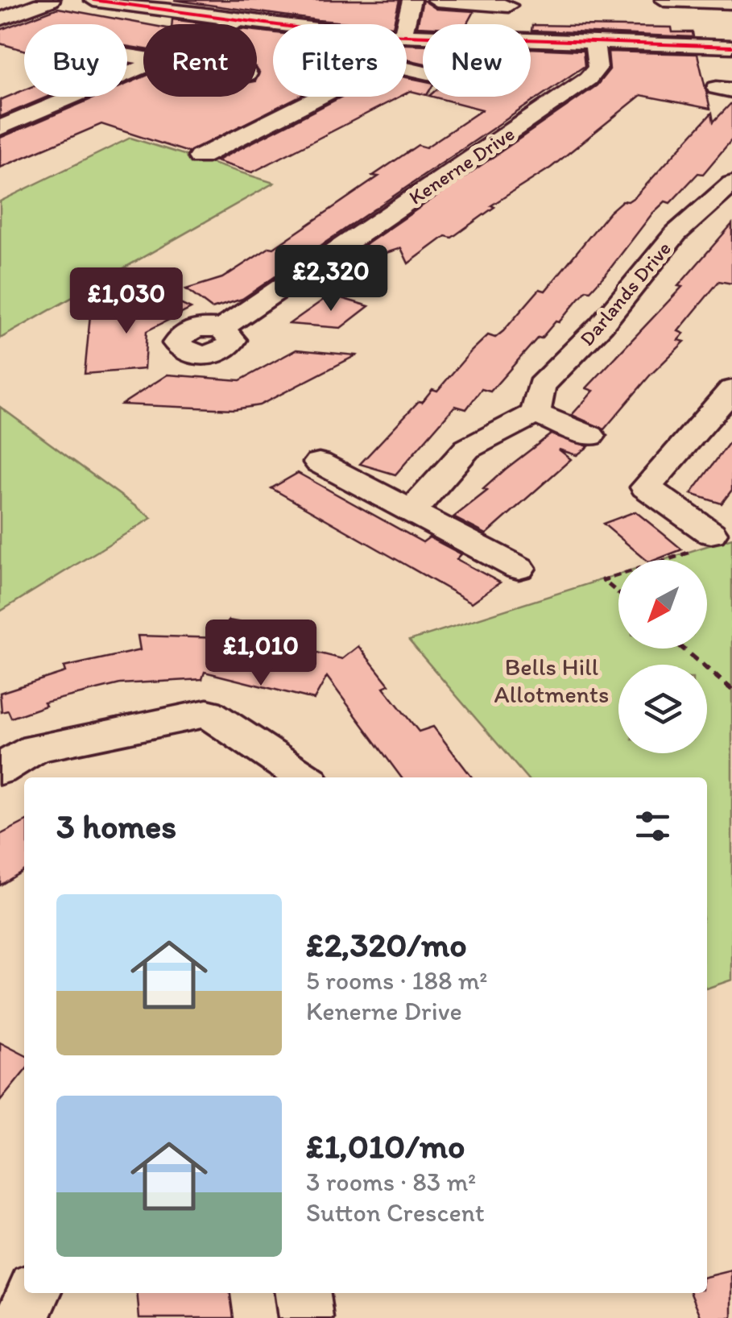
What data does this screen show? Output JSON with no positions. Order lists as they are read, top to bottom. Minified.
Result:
{"streets":{"street":["Kenerne Drive","Darlands Drive"]},"parks":["Bells Hill Allotments"],"north":"bottom left","page":{"chip":["Buy","Rent","Filters","New"],"price":["£2,320","£1,030","£1,010"],"heading":"3 homes","list":[{"name":"£2,320/mo","note":"5 rooms · 188 m² · Kenerne Drive"},{"name":"£1,010/mo","note":"3 rooms · 83 m² · Sutton Crescent"}]}}
